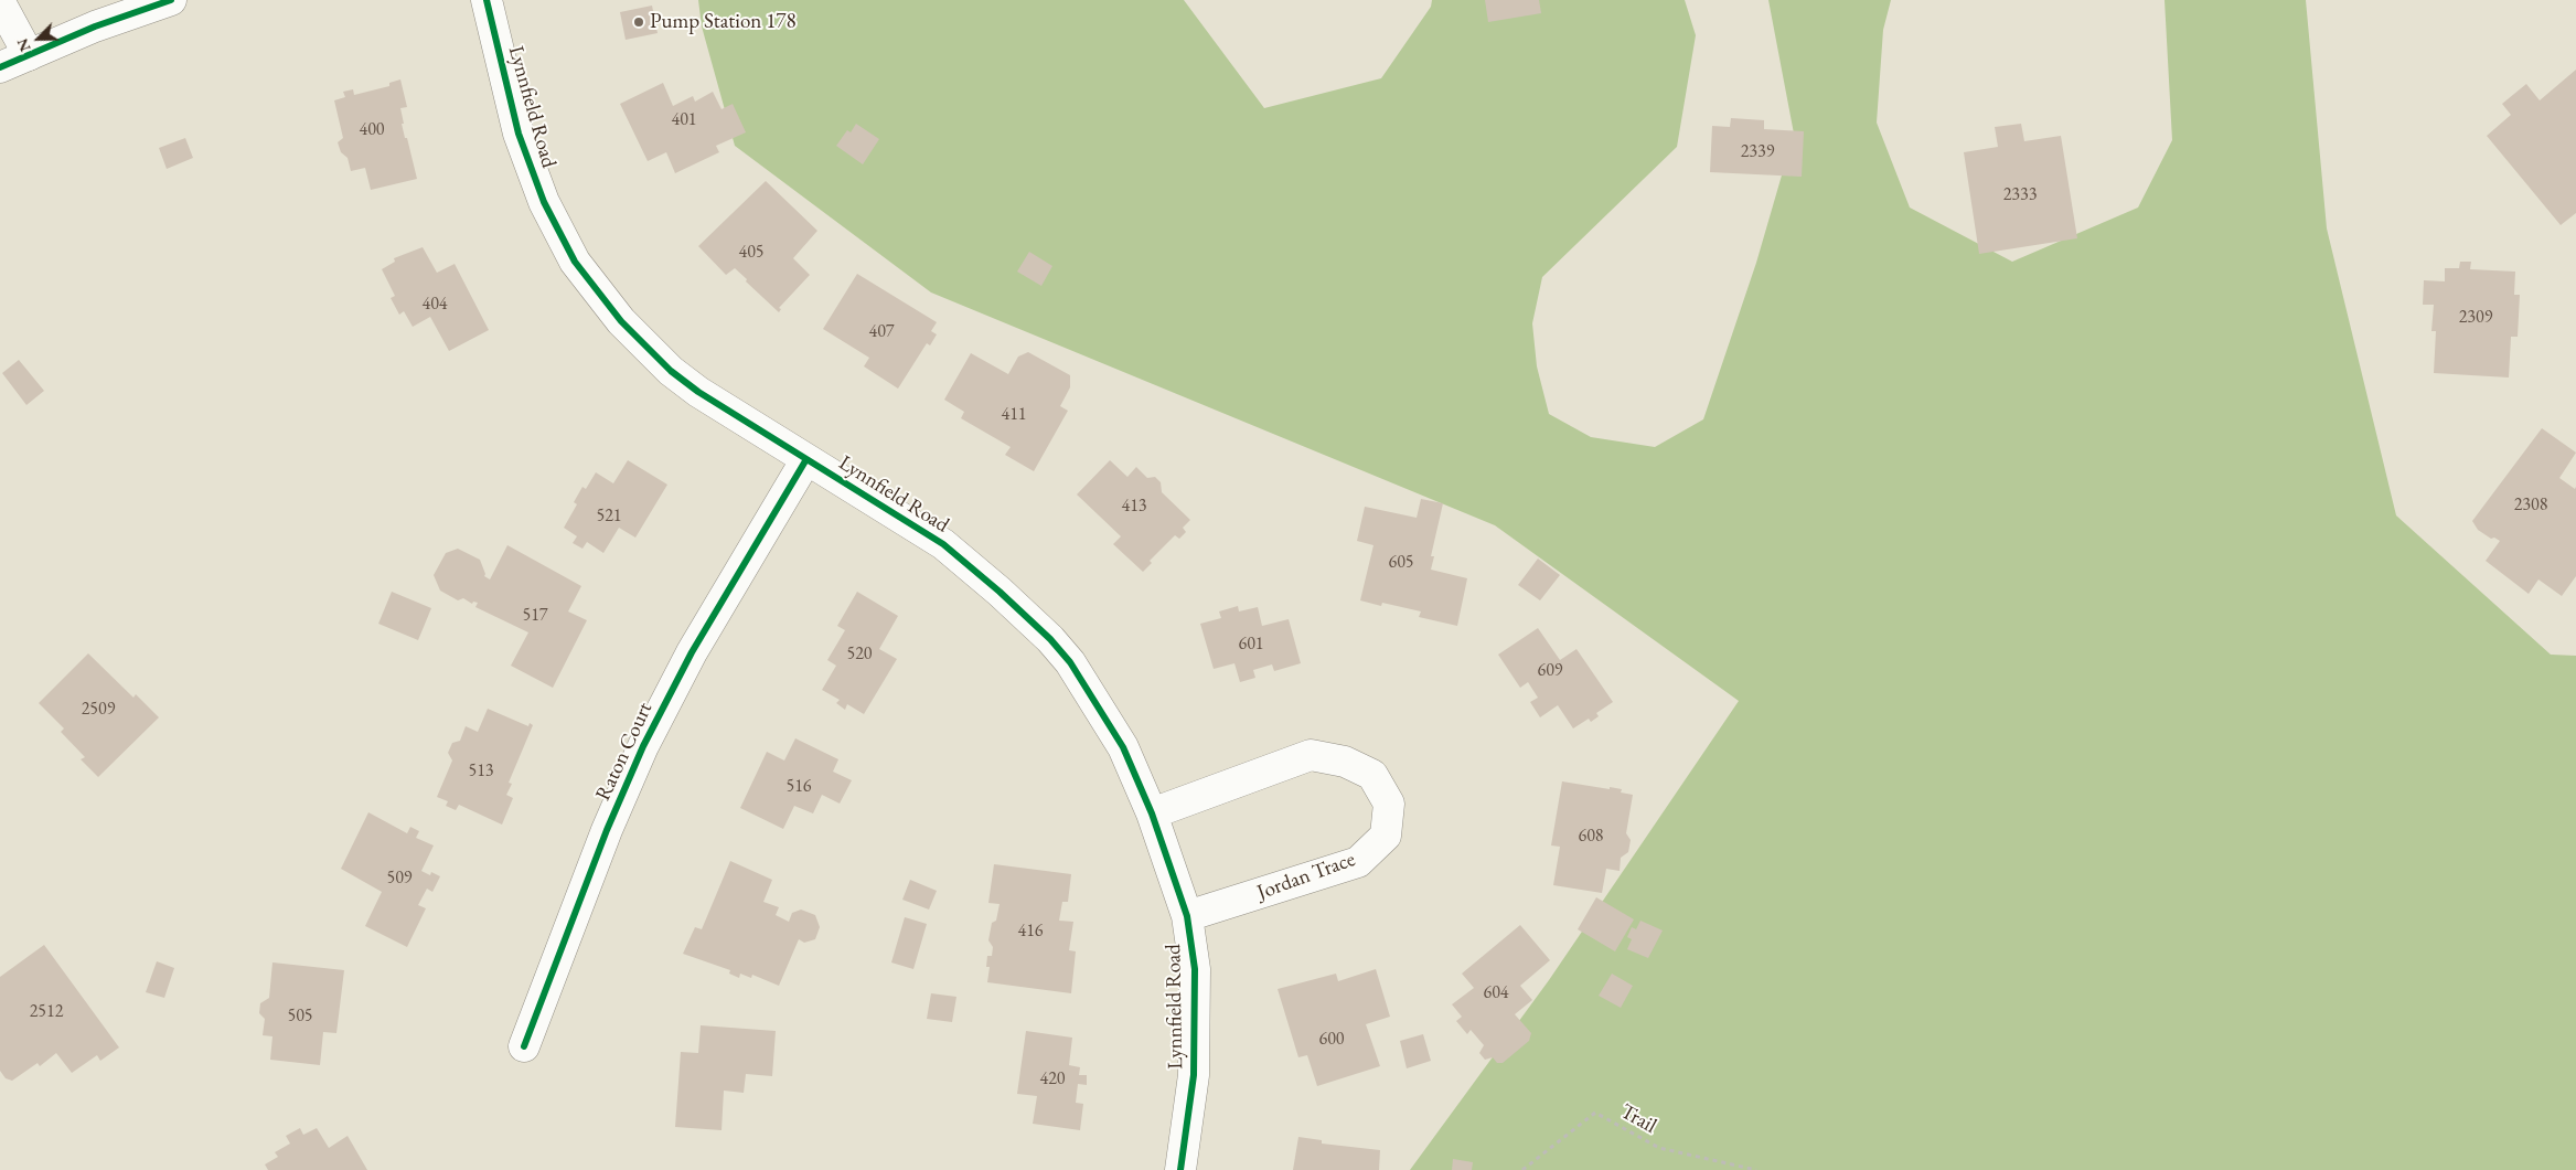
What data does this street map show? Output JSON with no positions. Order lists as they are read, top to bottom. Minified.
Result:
{"streets":{"street":["Lynnfield Road","Raton Court","Jordan Trace"],"path":["Trail"]},"crossings":[["Lynnfield Road","Raton Court"],["Lynnfield Road","Jordan Trace"]],"places":["Pump Station 178"],"house_numbers":["401","400","2339","2333","405","404","2309","407","411","2308","413","521","605","517","601","520","609","2509","513","516","608","509","416","604","2512","505","600","420"],"north":"bottom left"}
